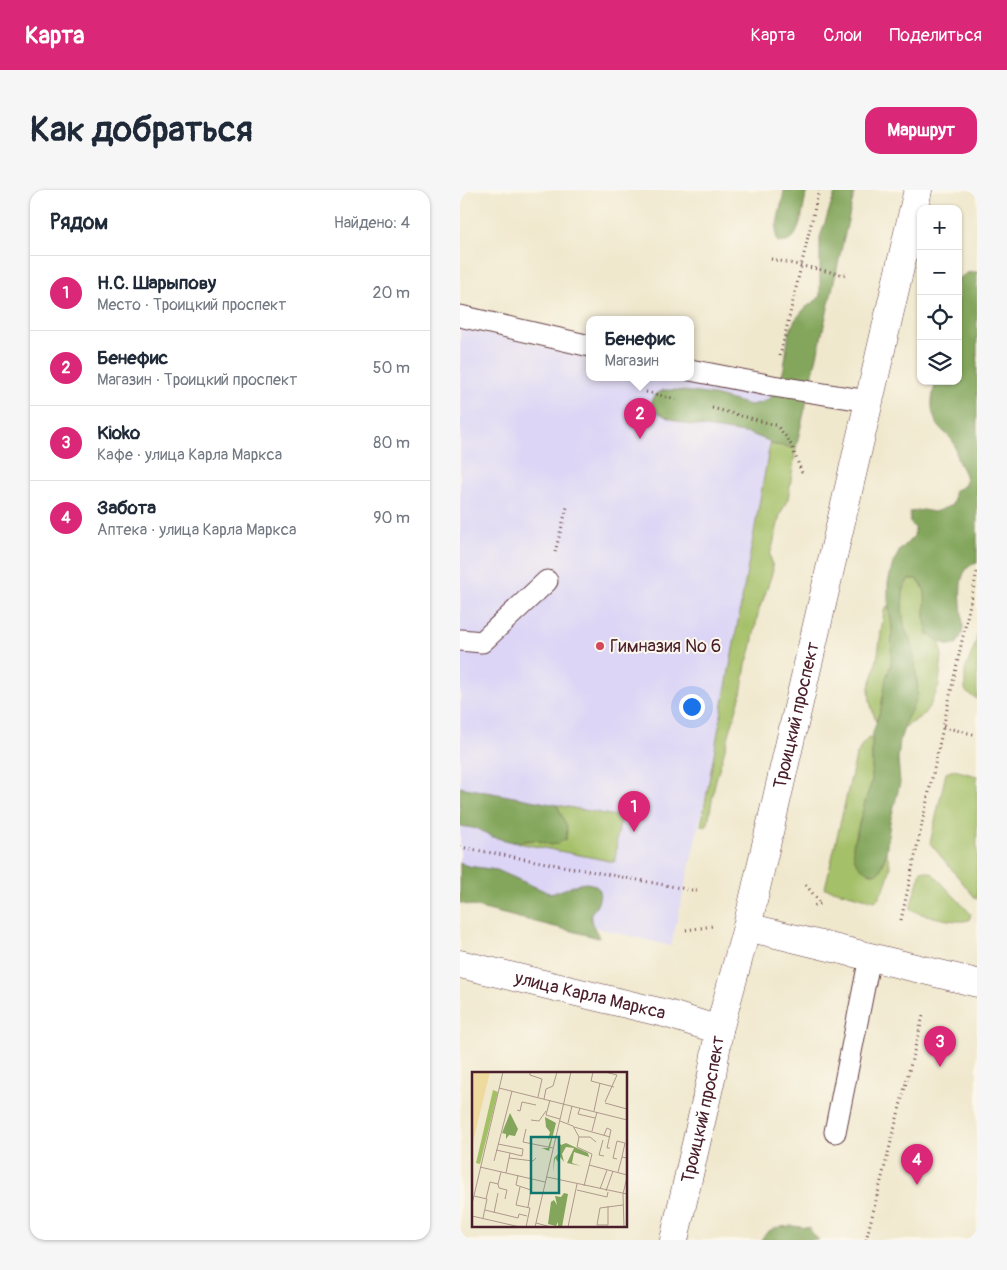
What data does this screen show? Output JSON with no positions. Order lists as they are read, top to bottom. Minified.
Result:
{"streets":{"main road":["Троицкий проспект","улица Карла Маркса"]},"crossings":[["Троицкий проспект","улица Карла Маркса"]],"places":["Гимназия № 6"],"page":{"header":"Карта","nav":["Карта","Слои","Поделиться"],"buttons":"Маршрут","title":"Как добраться","heading":["Рядом","Найдено: 4"],"map_buttons":["+","−"],"list":[{"mark":"1","name":"Н.С. Шарыпову","note":"Место · Троицкий проспект","value":"20 m"},{"mark":"2","name":"Бенефис","note":"Магазин · Троицкий проспект","value":"50 m"},{"mark":"3","name":"Kioko","note":"Кафе · улица Карла Маркса","value":"80 m"},{"mark":"4","name":"Забота","note":"Аптека · улица Карла Маркса","value":"90 m"}],"popup":["Бенефис","Магазин"],"pins":["2","1","3","4"]}}
